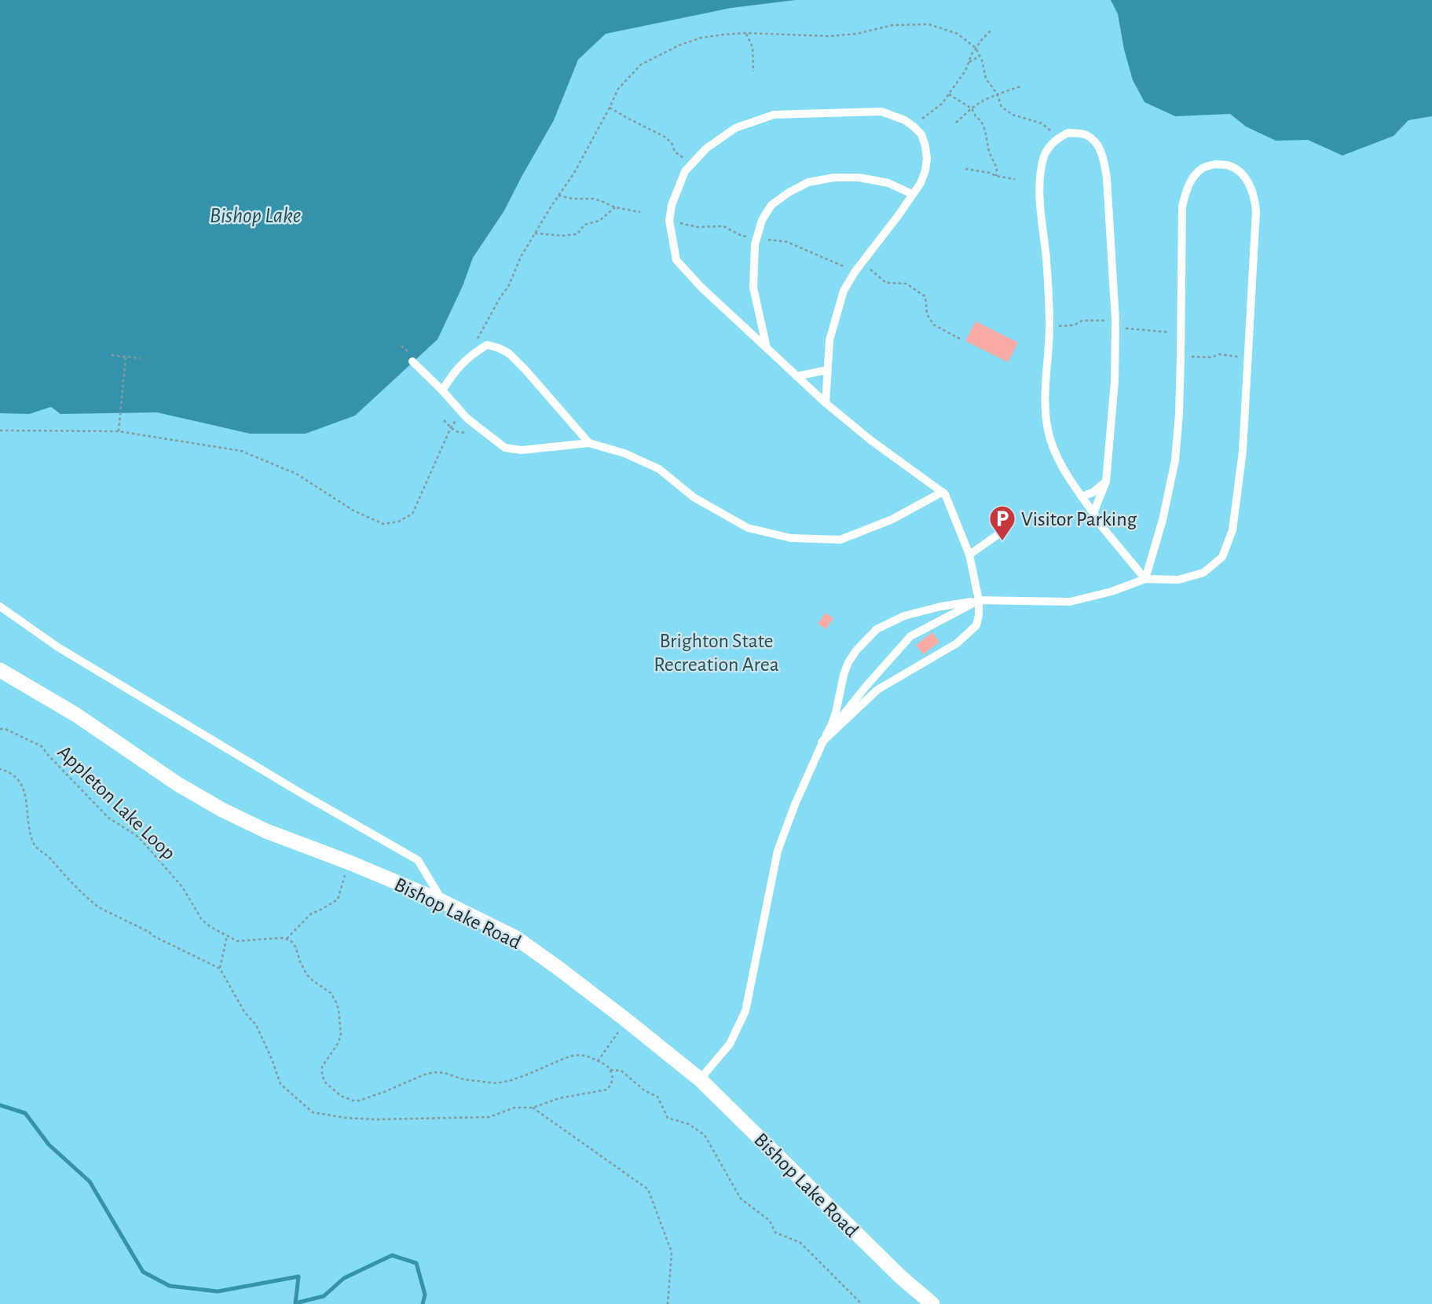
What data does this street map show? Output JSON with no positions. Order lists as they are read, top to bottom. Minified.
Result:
{"streets":{"street":["Bishop Lake Road"],"path":["Appleton Lake Loop"]},"water":["Bishop Lake"],"parks":["Brighton State Recreation Area"],"places":{"parking":["Visitor Parking"]}}
